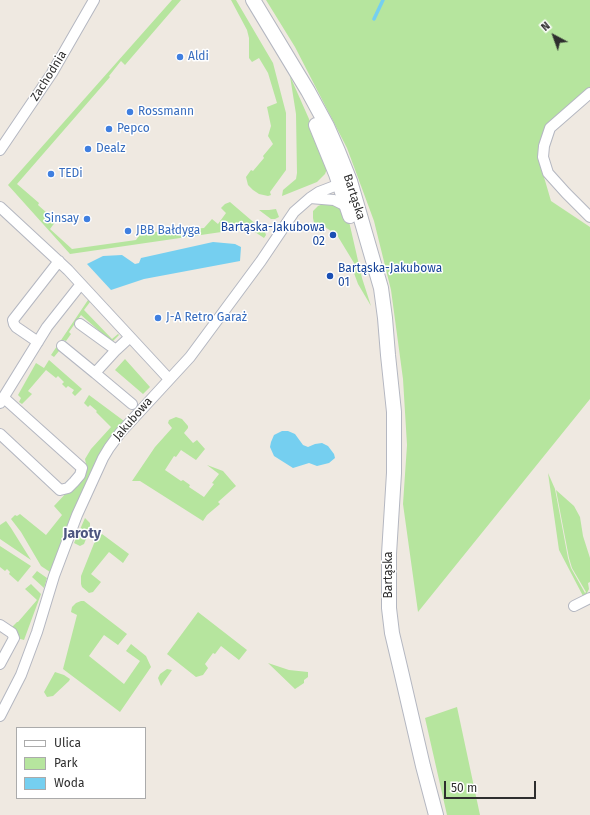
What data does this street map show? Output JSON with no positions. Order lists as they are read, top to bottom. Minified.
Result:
{"streets":{"street":["Zachodnia","Bartąska","Jakubowa"]},"crossings":[["Bartąska","Jakubowa"]],"districts":["Jaroty"],"places":["Aldi","Rossmann","Pepco","Dealz","TEDi","Sinsay","JBB Bałdyga","Bartąska-Jakubowa 02","Bartąska-Jakubowa 01","J-A Retro Garaż"],"legend":["Ulica","Park","Woda"],"scale_bar":"50 m","north":"top left"}
